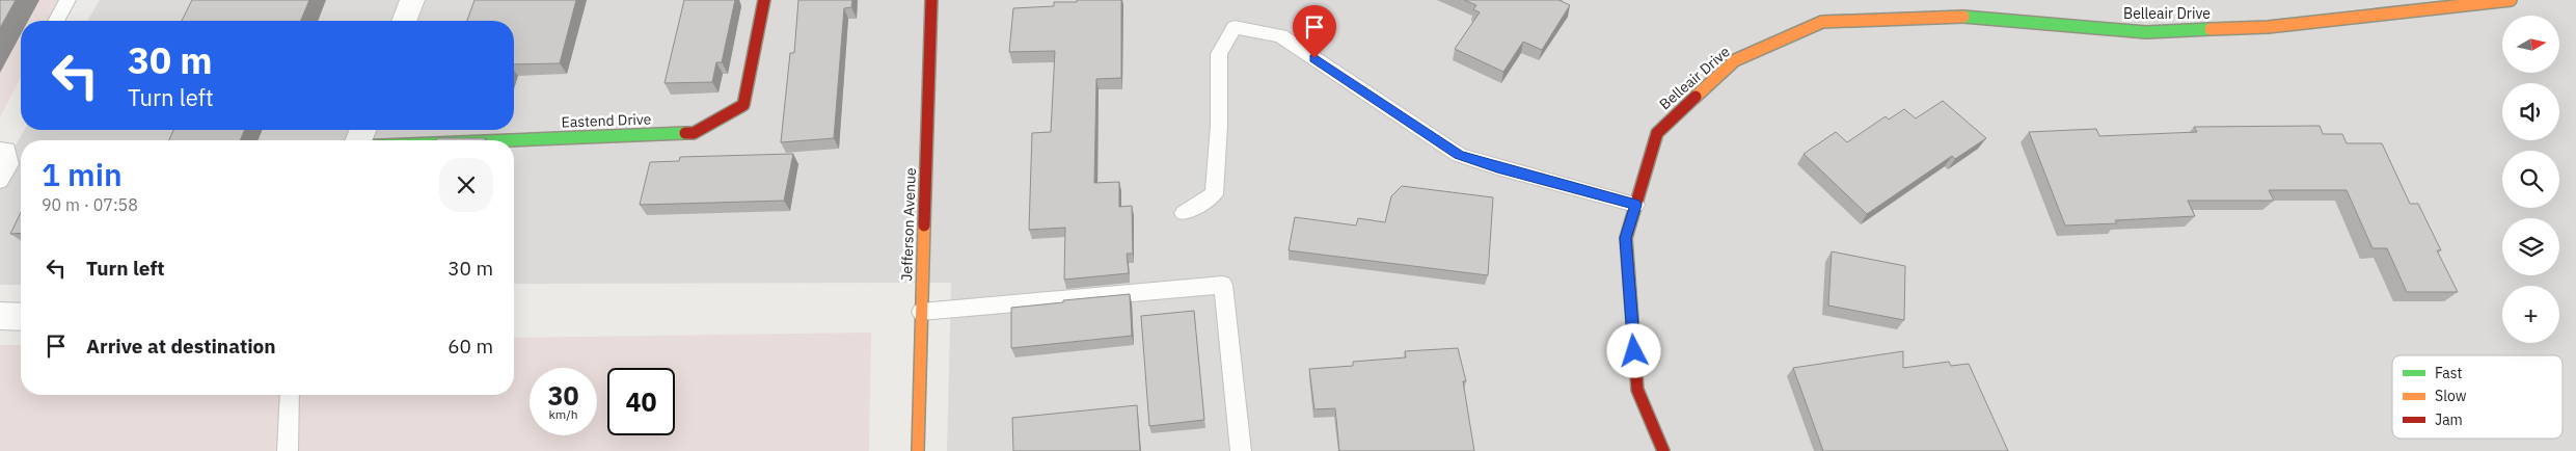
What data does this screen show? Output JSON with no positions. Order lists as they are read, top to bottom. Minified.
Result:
{"streets":{"street":["Belleair Drive","Eastend Drive","Jefferson Avenue"]},"legend":["Fast","Slow","Jam"],"north":"right","page":{"map_buttons":"+","turn":["30 m","Turn left"],"heading":["1 min","90 m · 07:58"],"list":[{"name":"Turn left","value":"30 m"},{"name":"Arrive at destination","value":"60 m"}],"speed":"30 km/h","limit":"40"}}
